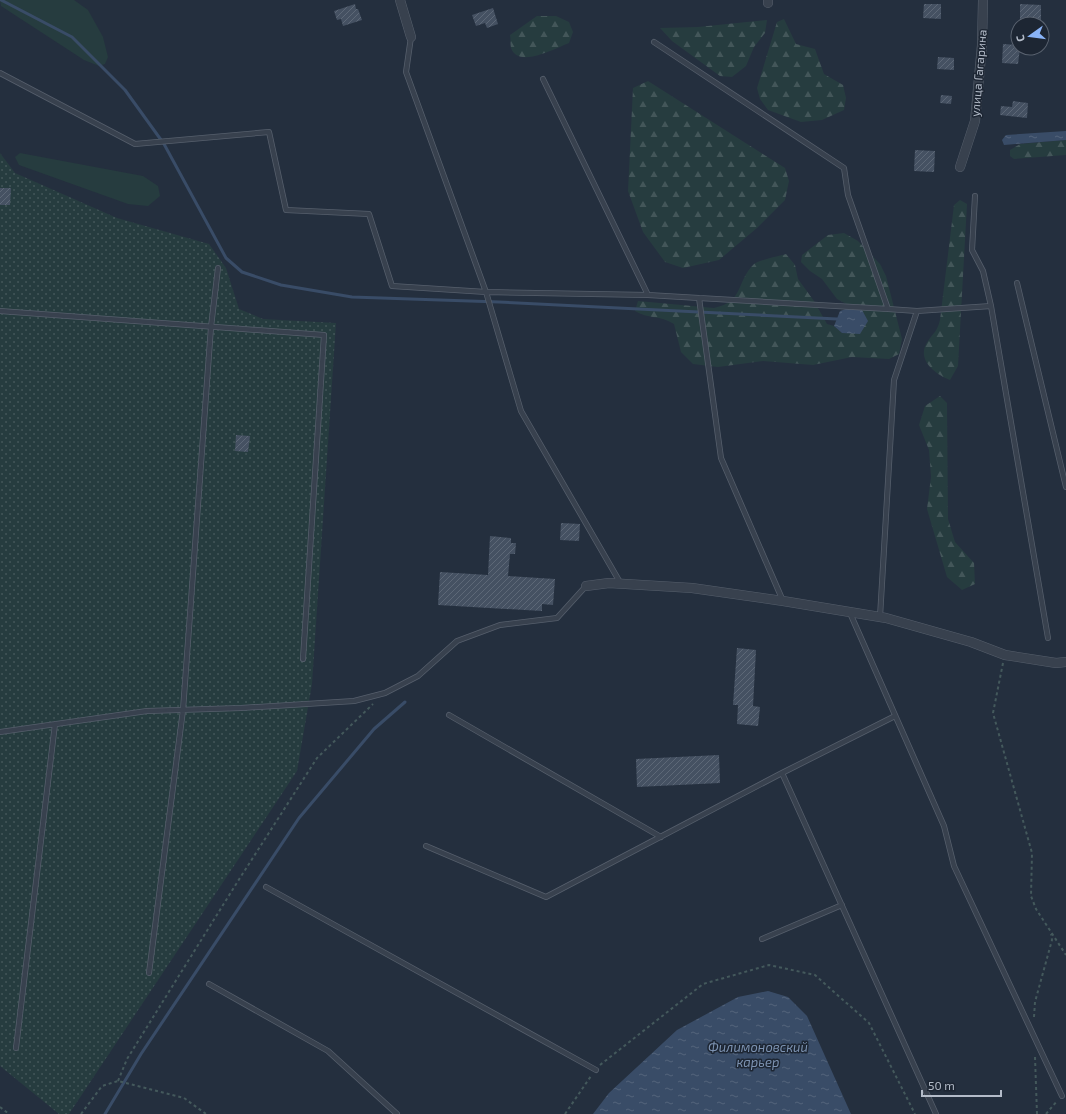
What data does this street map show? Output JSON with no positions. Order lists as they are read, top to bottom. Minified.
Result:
{"streets":{"street":["улица Гагарина"]},"water":["Филимоновский карьер"],"scale_bar":"50 m","north":"left"}
